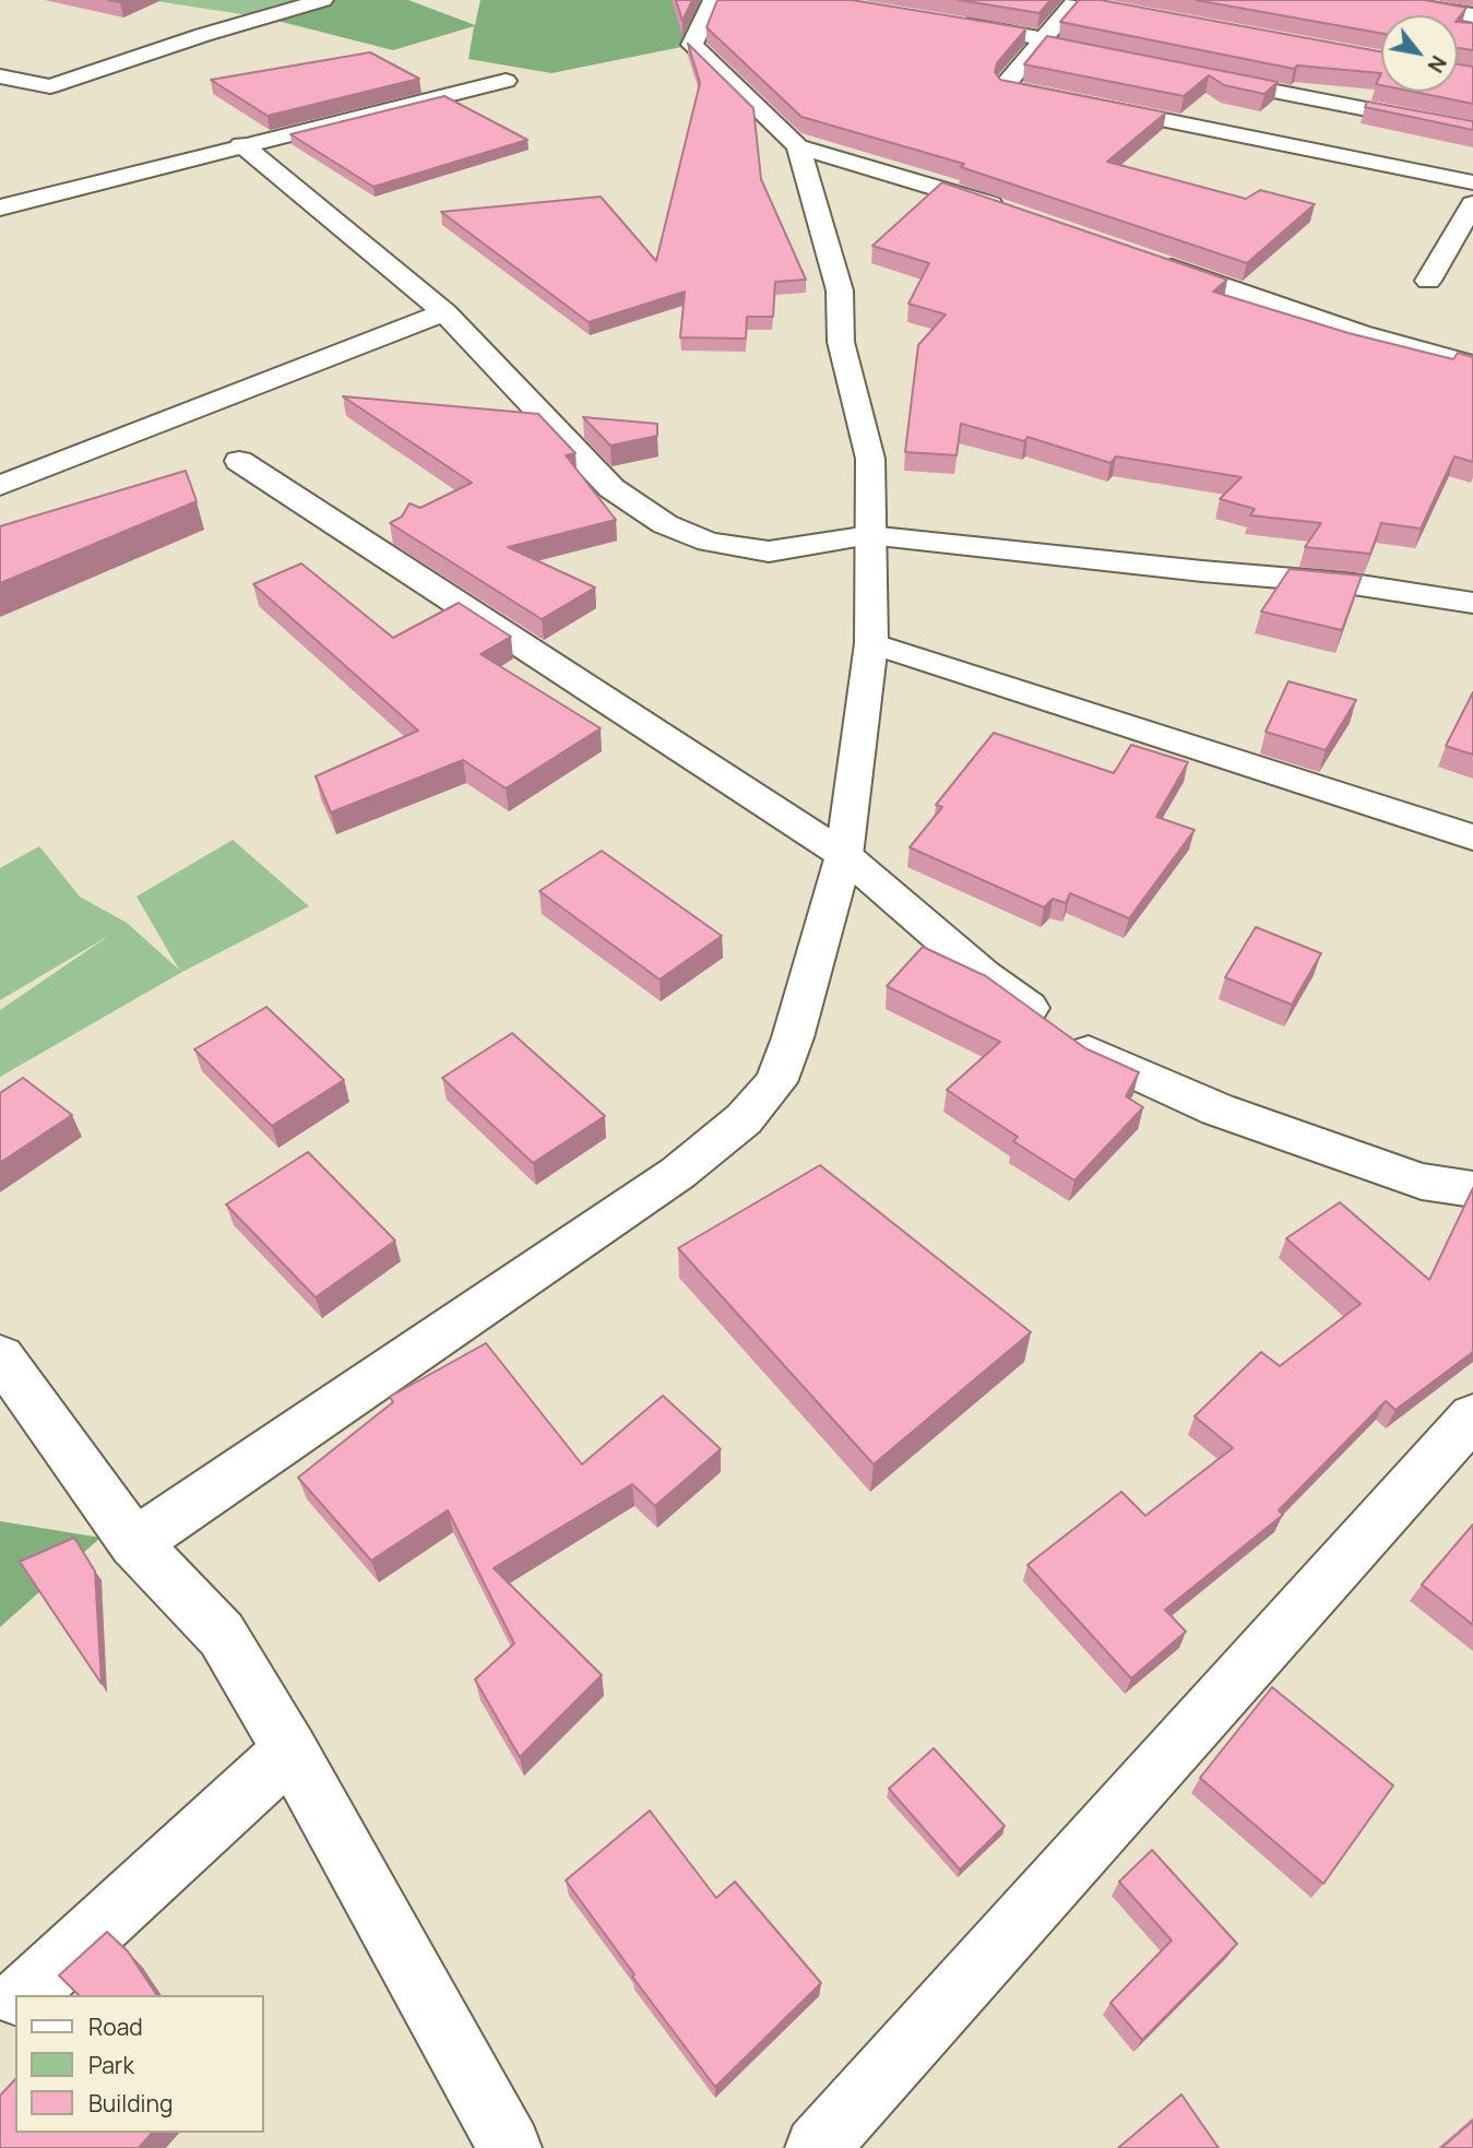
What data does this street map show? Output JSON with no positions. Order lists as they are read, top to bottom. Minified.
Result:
{"legend":["Road","Park","Building"],"north":"bottom right"}
